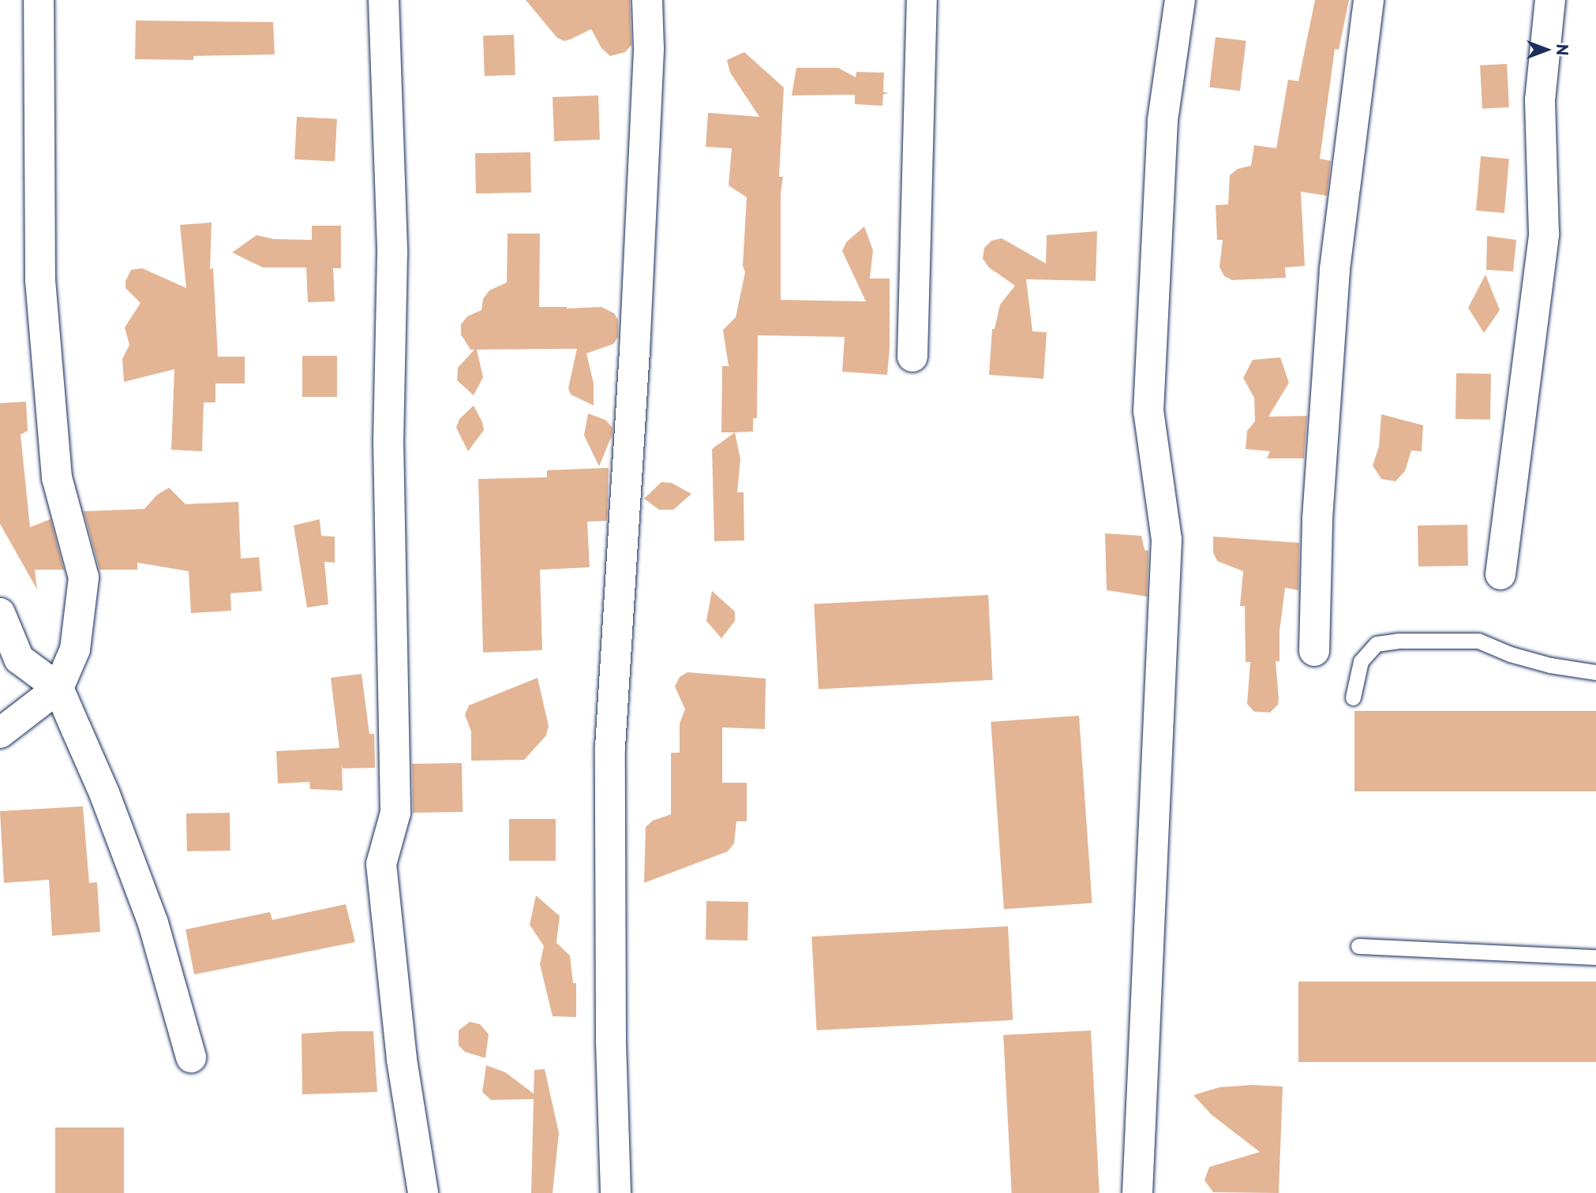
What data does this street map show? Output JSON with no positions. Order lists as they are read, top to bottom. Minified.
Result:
{"north":"right"}
